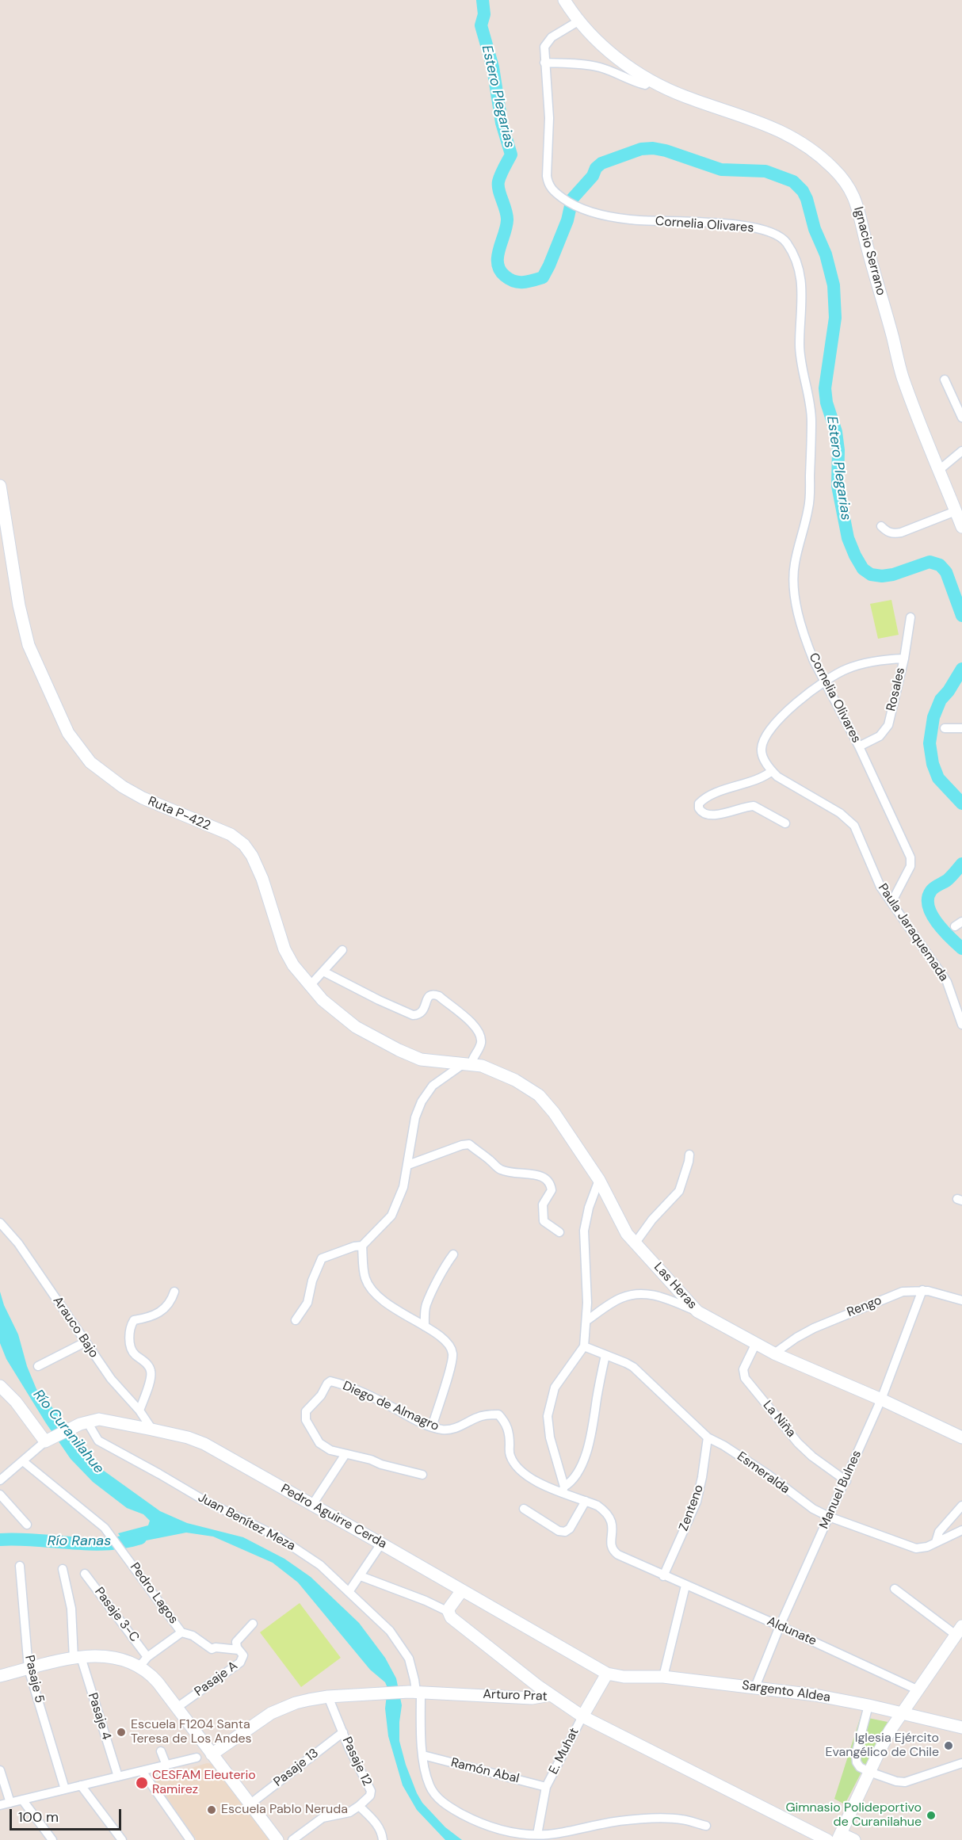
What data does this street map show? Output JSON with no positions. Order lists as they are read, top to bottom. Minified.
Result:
{"streets":{"street":["Cornelia Olivares","Ignacio Serrano","Rosales","Ruta P-422","Paula Jaraquemada","Las Heras","Rengo","Arauco Bajo","Diego de Almagro","La Niña","Esmeralda","Manuel Bulnes","Zenteno","Pedro Aguirre Cerda","Juan Benítez Meza","Pedro Lagos","Pasaje 3-C","Aldunate","Pasaje 5","Pasaje A","Sargento Aldea","Arturo Prat","Pasaje 4","E. Muhat","Pasaje 12","Pasaje 13","Ramón Abal"]},"crossings":[["Cornelia Olivares","Rosales"],["Cornelia Olivares","Paula Jaraquemada"],["Ruta P-422","Las Heras"],["Las Heras","Rengo"],["Las Heras","La Niña"],["Las Heras","Manuel Bulnes"],["Rengo","Manuel Bulnes"],["Arauco Bajo","Pedro Aguirre Cerda"],["La Niña","Manuel Bulnes"],["Esmeralda","Manuel Bulnes"],["Esmeralda","Zenteno"],["Manuel Bulnes","Aldunate"],["Manuel Bulnes","Sargento Aldea"],["Zenteno","Aldunate"],["Pedro Aguirre Cerda","Juan Benítez Meza"],["Pedro Aguirre Cerda","Sargento Aldea"],["Pedro Aguirre Cerda","E. Muhat"],["Juan Benítez Meza","Arturo Prat"],["Juan Benítez Meza","E. Muhat"],["Juan Benítez Meza","Ramón Abal"],["Pedro Lagos","Pasaje 3-C"],["Sargento Aldea","E. Muhat"],["Arturo Prat","E. Muhat"],["Arturo Prat","Pasaje 12"],["E. Muhat","Ramón Abal"],["Pasaje 12","Pasaje 13"]],"water":["Estero Plegarias","Río Curanilahue","Río Ranas"],"places":["Escuela F1204 Santa Teresa de Los Andes","Iglesia Ejército Evangélico de Chile","CESFAM Eleuterio Ramirez","Escuela Pablo Neruda","Gimnasio Polideportivo de Curanilahue"],"scale_bar":"100 m"}
